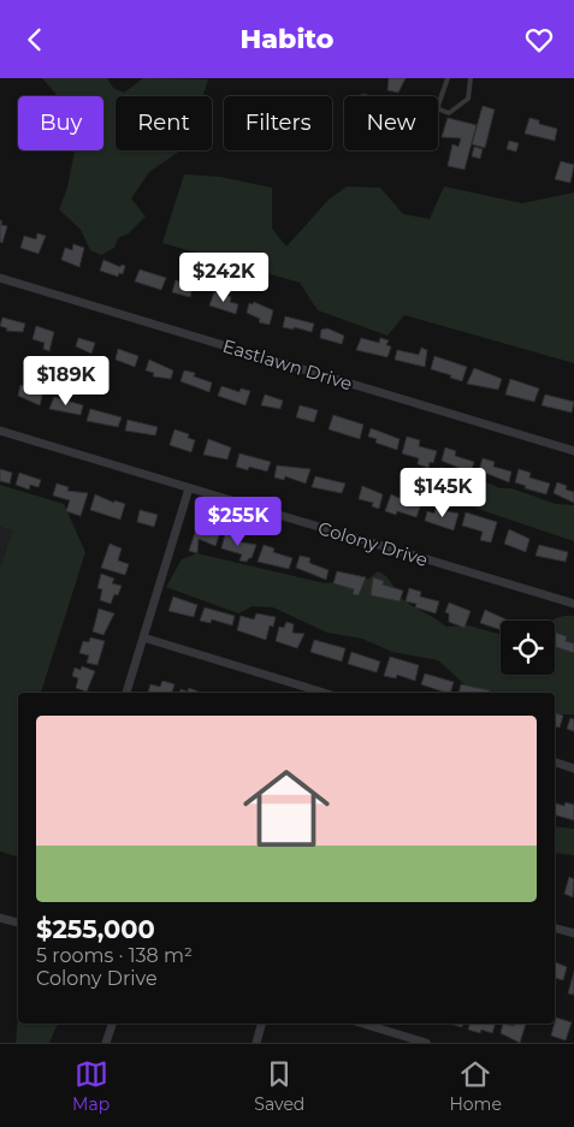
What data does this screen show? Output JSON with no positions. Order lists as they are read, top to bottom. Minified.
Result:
{"streets":{"street":["Eastlawn Drive","Colony Drive"]},"page":{"header":"Habito","chip":["Buy","Rent","Filters","New"],"price":["$242K","$189K","$145K","$255K"],"list":[{"name":"$255,000","note":"5 rooms · 138 m² · Colony Drive"}],"tabs":["Map","Saved","Home"]}}
